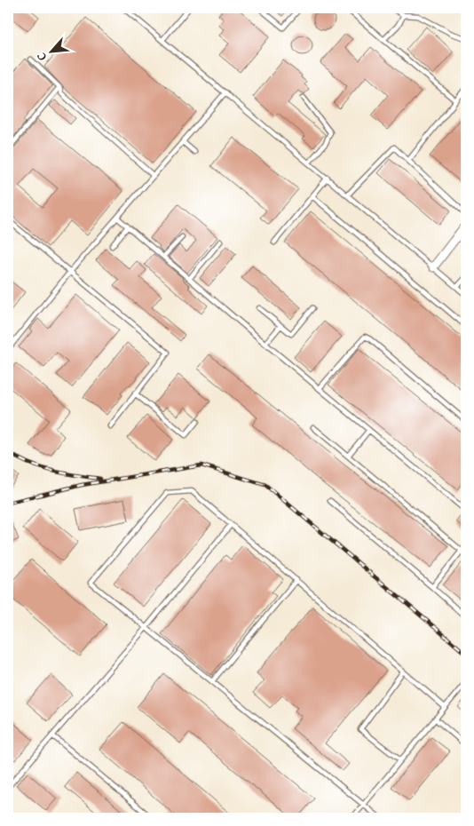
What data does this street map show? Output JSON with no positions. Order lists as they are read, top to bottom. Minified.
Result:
{"north":"bottom left"}
